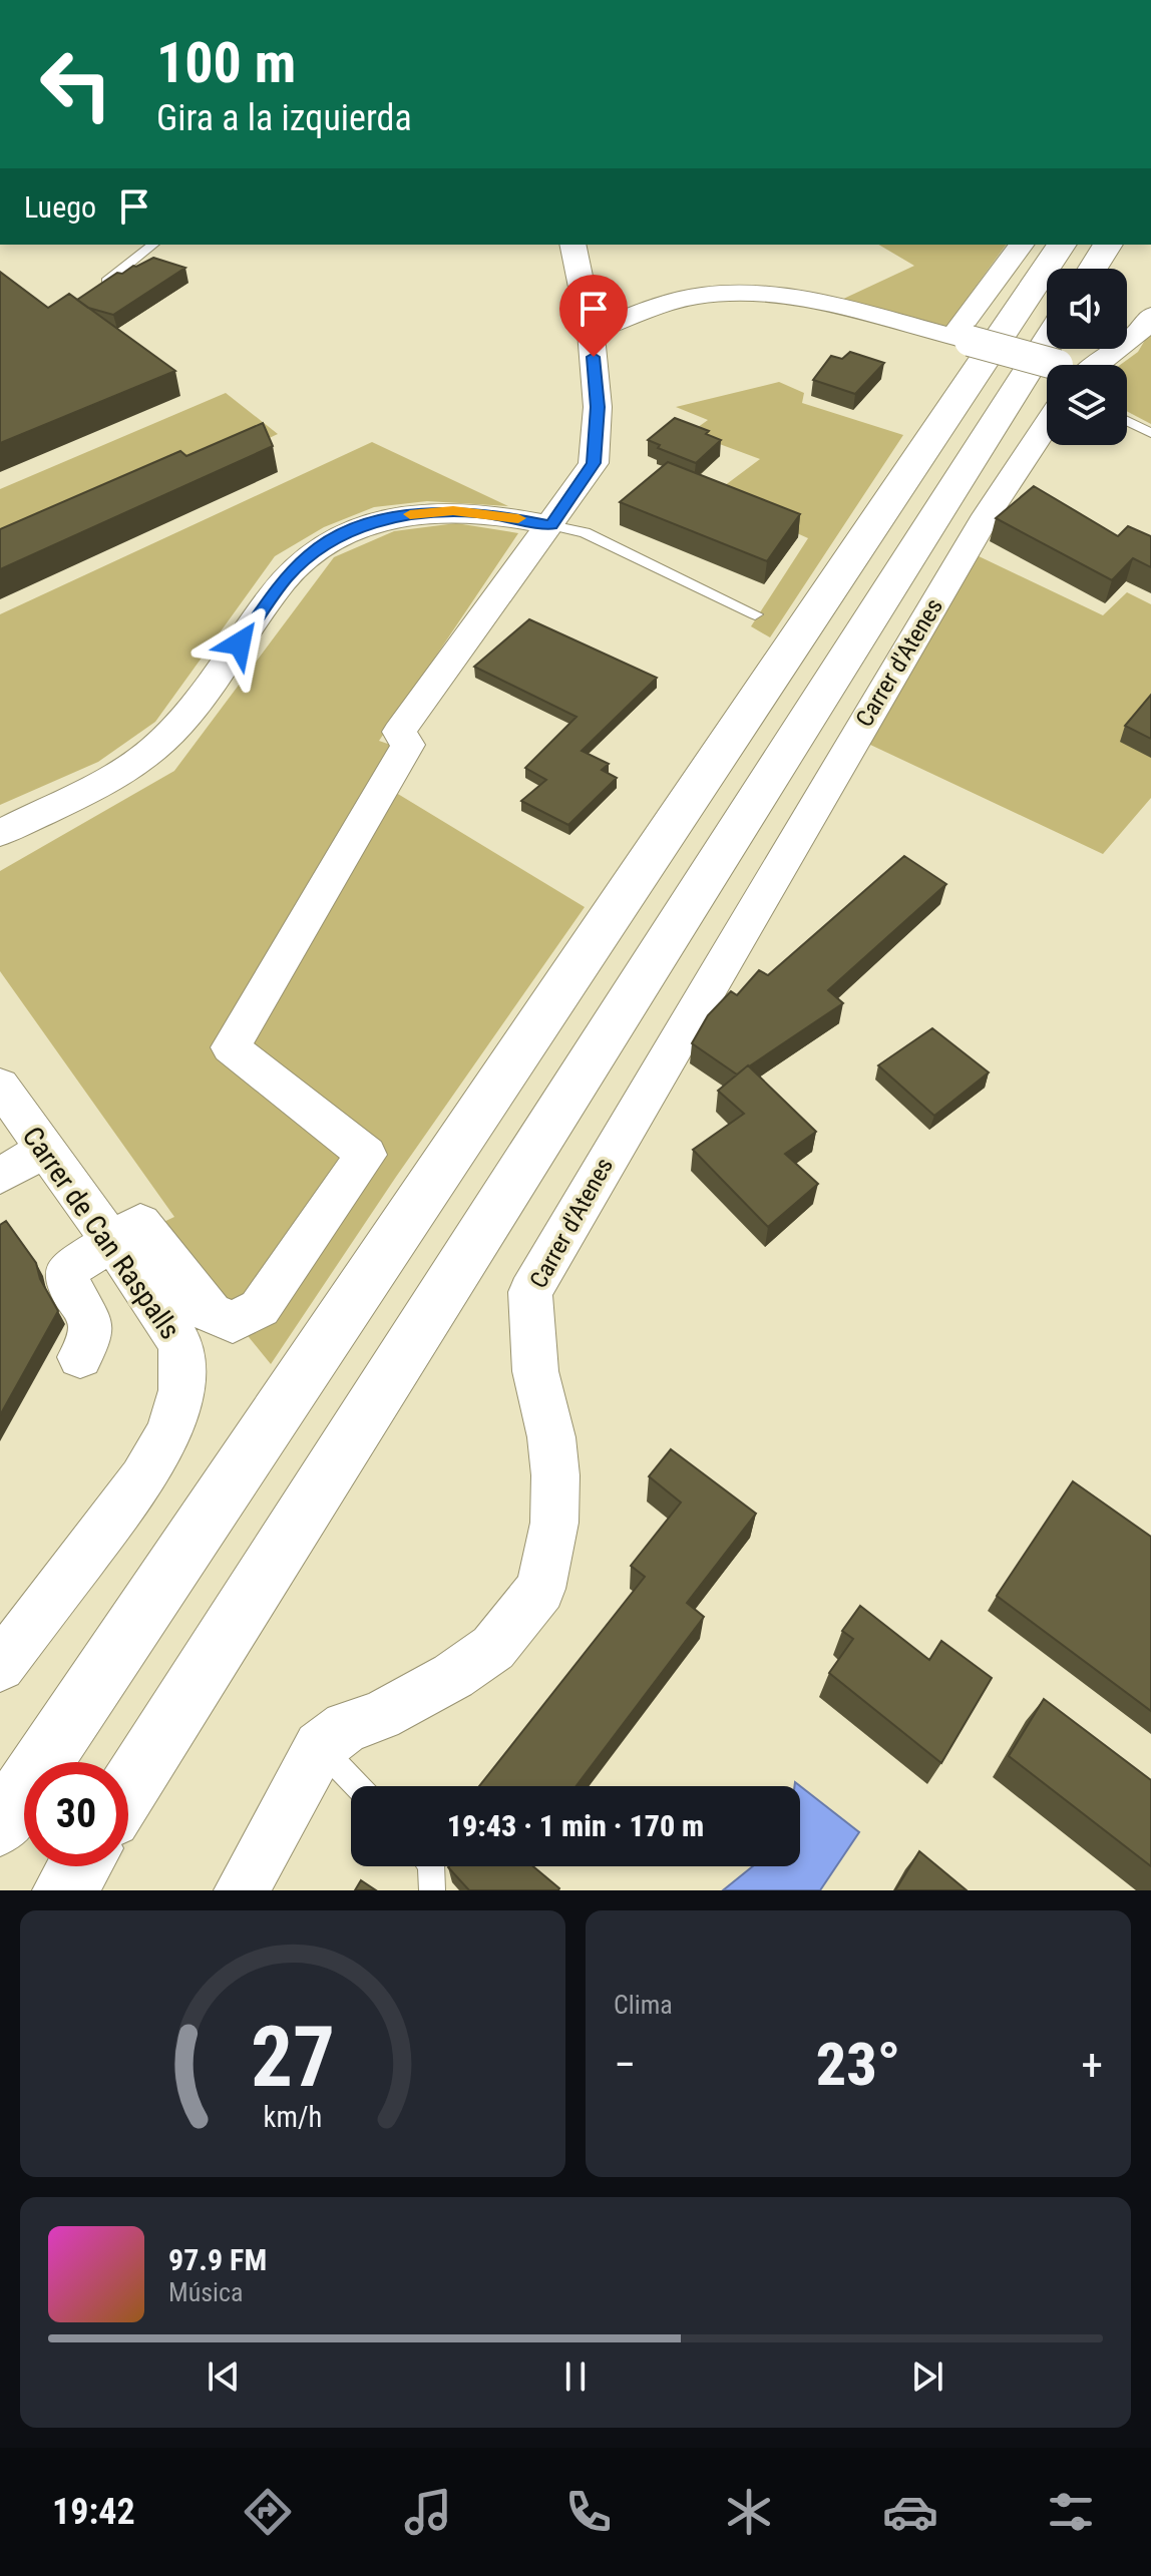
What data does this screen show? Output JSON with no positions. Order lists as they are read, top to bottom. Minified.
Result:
{"streets":{"street":["Carrer d'Atenes","Carrer de Can Raspalls"]},"page":{"turn":["100 m","Gira a la izquierda"],"then":"Luego","limit":"30","trip":"19:43 · 1 min · 170 m","tile":"Clima","heat":["−","23°","+"],"song":["97.9 FM","Música"],"tabs":"19:42","gauge":["27","km/h"]}}
